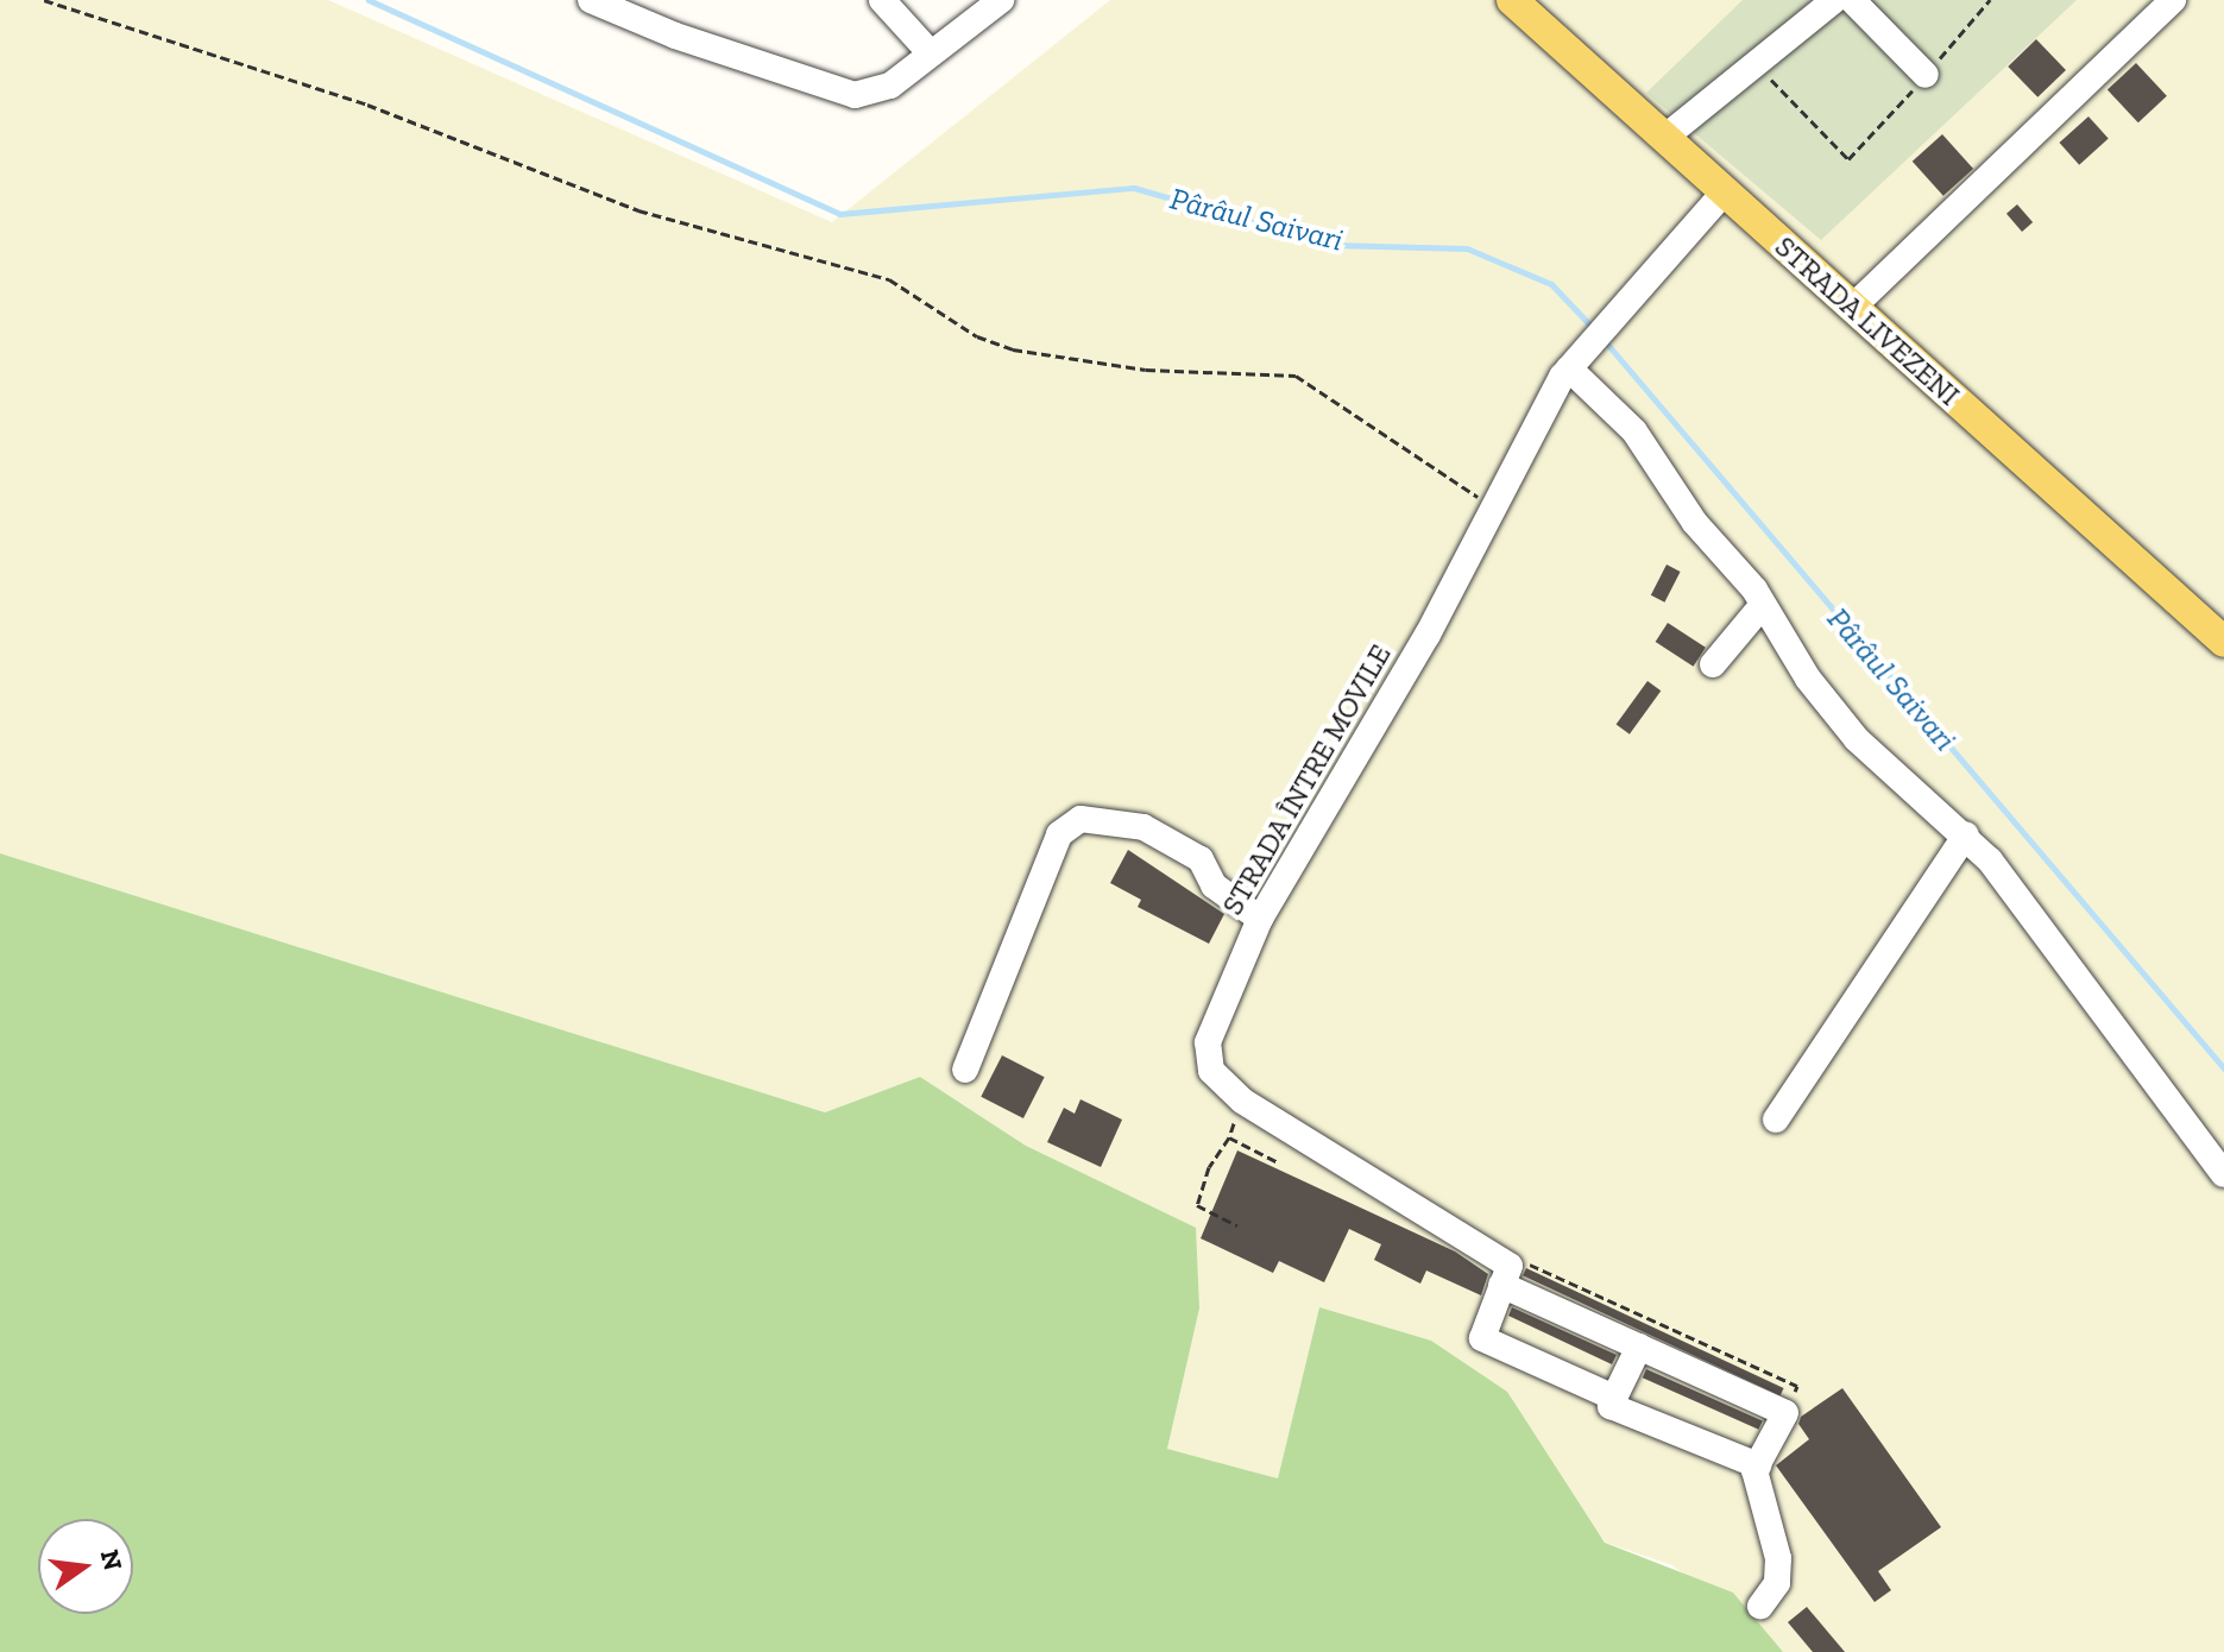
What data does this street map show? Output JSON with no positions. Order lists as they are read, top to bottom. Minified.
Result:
{"streets":{"main road":["STRADA LIVEZENI"],"street":["STRADA ÎNTRE MOVILE"]},"crossings":[["STRADA LIVEZENI","STRADA ÎNTRE MOVILE"]],"water":["Pârâul Saivari"],"north":"right"}
